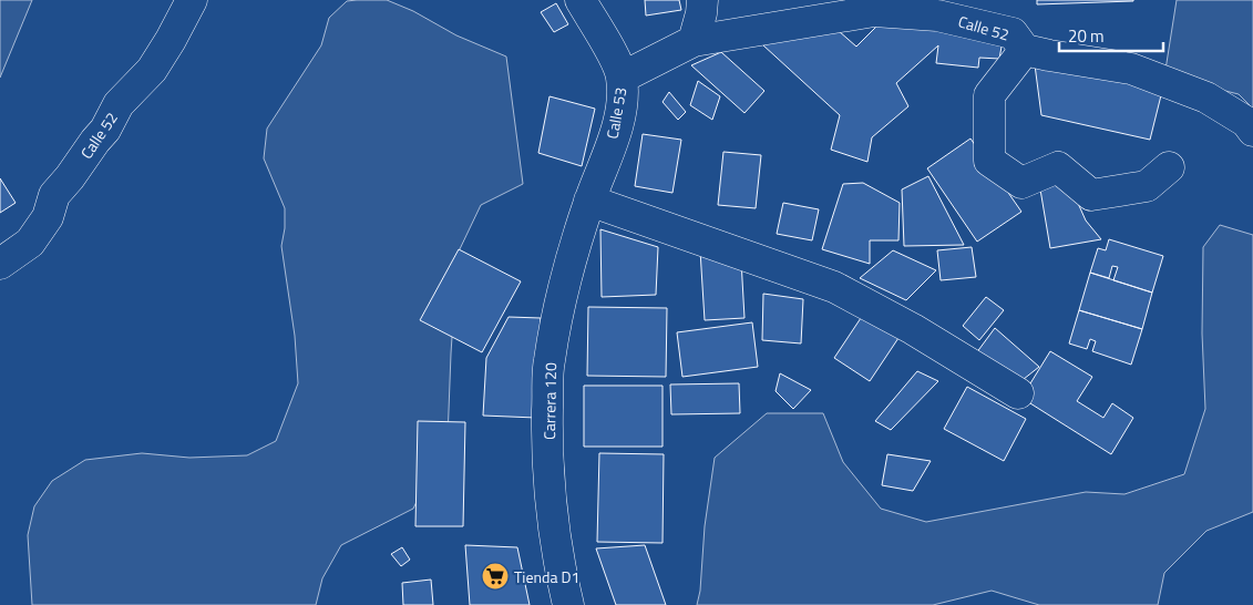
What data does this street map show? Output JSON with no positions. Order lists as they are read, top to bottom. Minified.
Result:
{"streets":{"street":["Calle 52","Calle 53","Carrera 120"]},"crossings":[["Calle 52","Calle 53"],["Calle 53","Carrera 120"]],"places":{"supermarket":["Tienda D1"]},"scale_bar":"20 m"}
